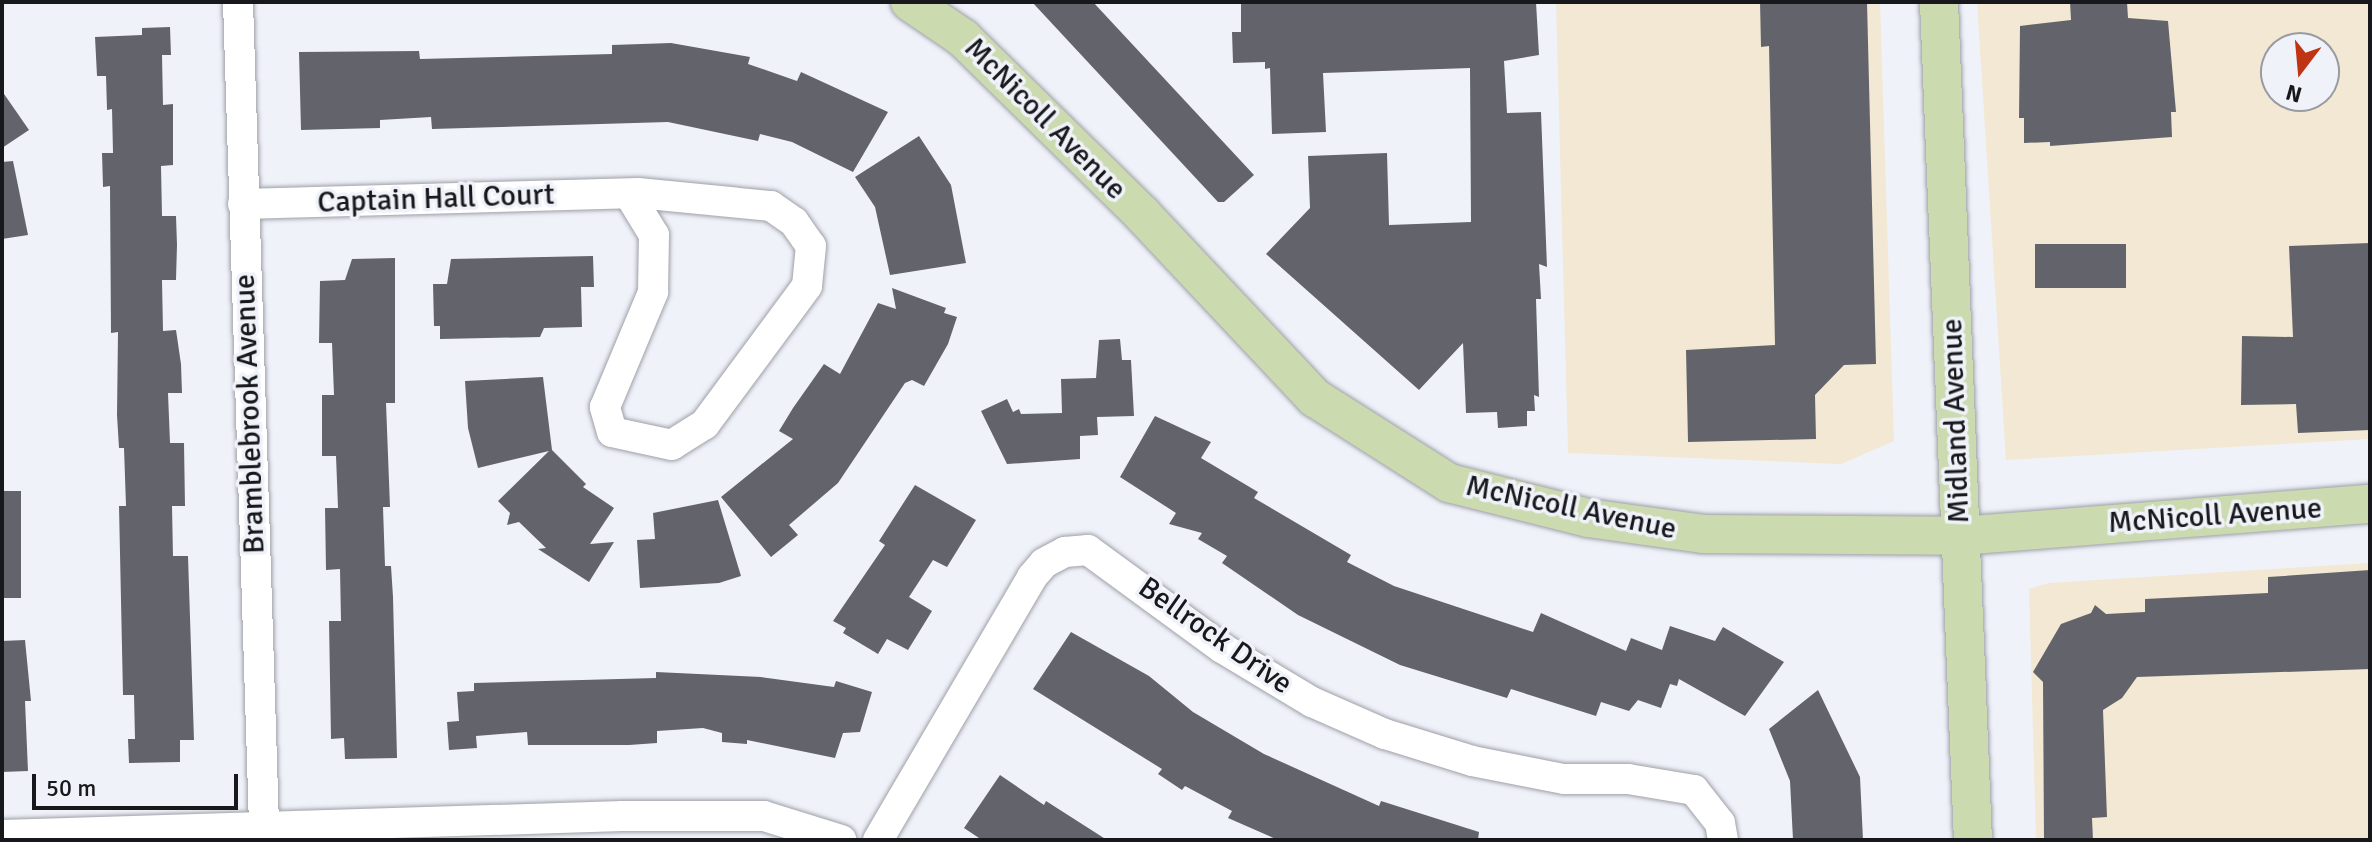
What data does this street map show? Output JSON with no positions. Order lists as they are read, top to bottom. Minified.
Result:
{"streets":{"main road":["McNicoll Avenue","Midland Avenue"],"street":["Captain Hall Court","Bramblebrook Avenue","Bellrock Drive"]},"crossings":[["McNicoll Avenue","Midland Avenue"],["Captain Hall Court","Bramblebrook Avenue"]],"scale_bar":"50 m","north":"bottom"}
